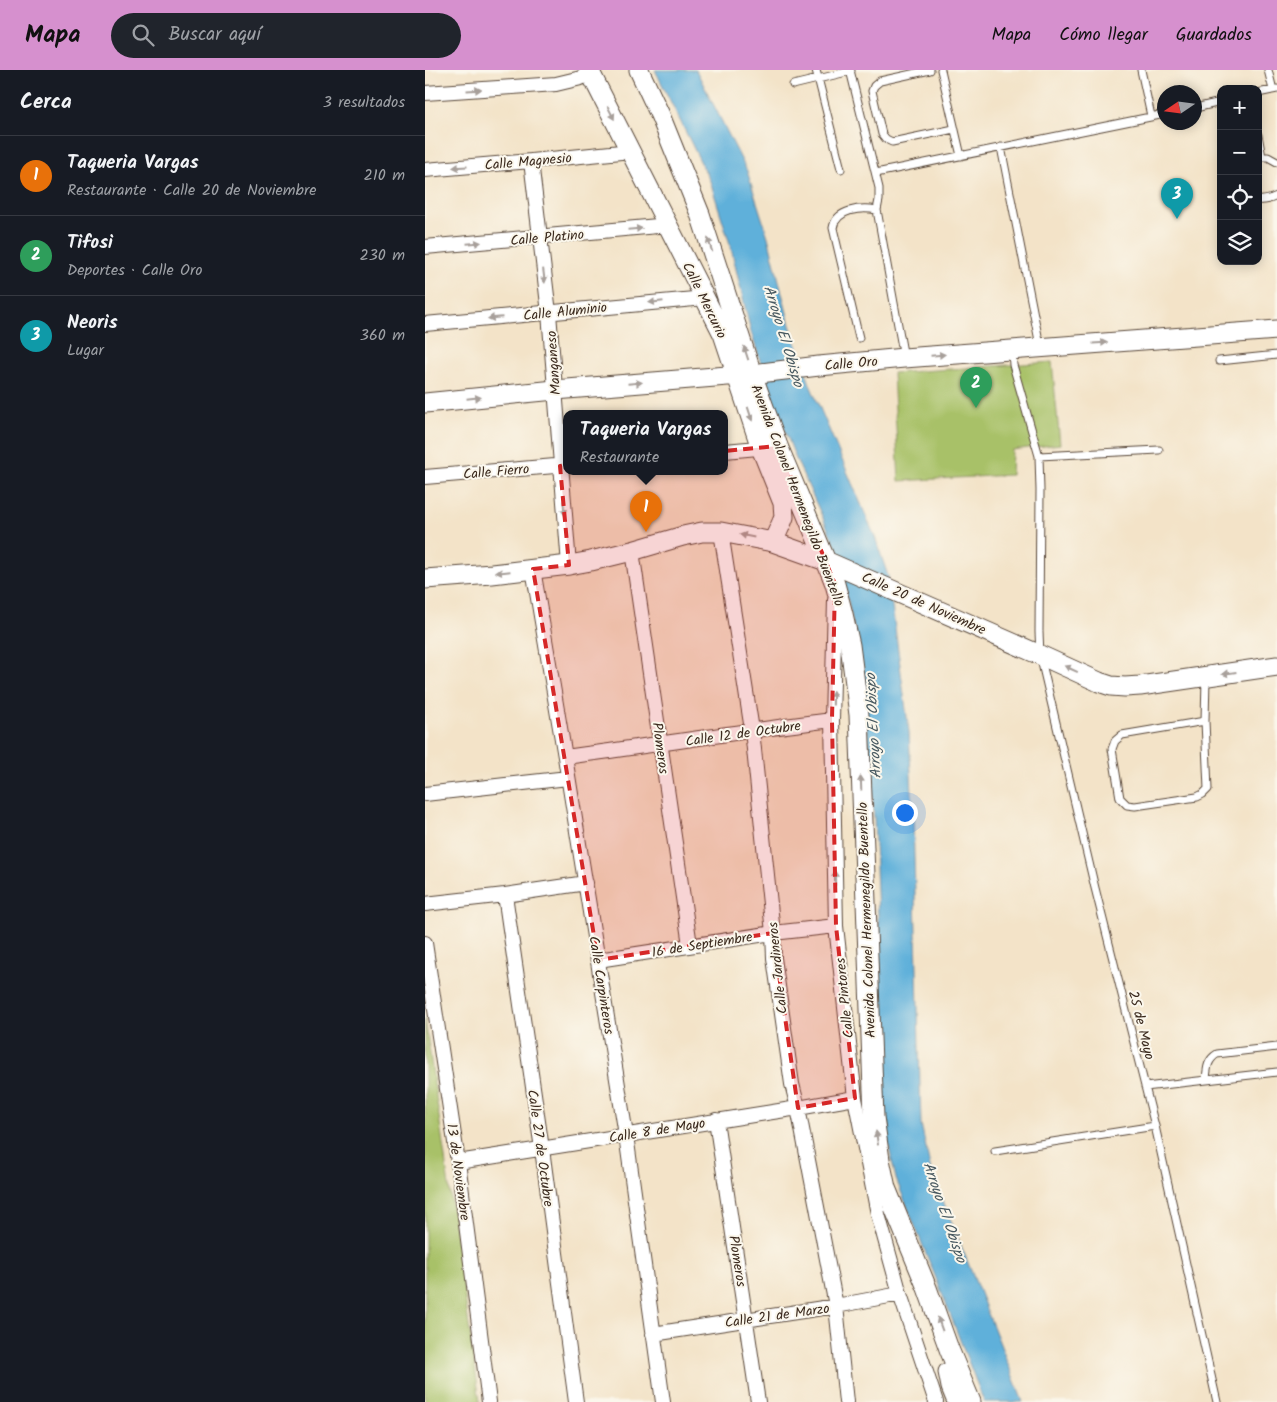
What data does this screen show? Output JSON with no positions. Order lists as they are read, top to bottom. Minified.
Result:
{"streets":{"street":["Calle Magnesio","Calle Platino","Calle Mercurio","Calle Aluminio","Manganeso","Calle Oro","Calle Fierro","Avenida Colonel Hermenegildo Buentello","Calle 20 de Noviembre","Calle 12 de Octubre","Plomeros","16 de Septiembre","Calle Jardineros","Calle Carpinteros","Calle Pintores","Calle 8 de Mayo","Calle 27 de Octubre","13 de Noviembre","Calle 21 de Marzo"],"lane":["25 de Mayo"]},"crossings":[["Calle Magnesio","Calle Mercurio"],["Calle Magnesio","Manganeso"],["Calle Platino","Calle Mercurio"],["Calle Platino","Manganeso"],["Calle Mercurio","Calle Aluminio"],["Calle Mercurio","Calle Oro"],["Calle Mercurio","Avenida Colonel Hermenegildo Buentello"],["Calle Mercurio","Calle 20 de Noviembre"],["Calle Aluminio","Manganeso"],["Manganeso","Calle Oro"],["Manganeso","Calle 20 de Noviembre"],["Calle Oro","25 de Mayo"],["Avenida Colonel Hermenegildo Buentello","Calle 20 de Noviembre"],["Avenida Colonel Hermenegildo Buentello","Calle Pintores"],["Calle 20 de Noviembre","Plomeros"],["Calle 20 de Noviembre","Calle Jardineros"],["Calle 20 de Noviembre","Calle Carpinteros"],["Calle 20 de Noviembre","25 de Mayo"],["Calle 12 de Octubre","Plomeros"],["Calle 12 de Octubre","Calle Jardineros"],["Calle 12 de Octubre","Calle Carpinteros"],["Calle 12 de Octubre","Calle Pintores"],["Plomeros","16 de Septiembre"],["Plomeros","Calle 8 de Mayo"],["Plomeros","Calle 21 de Marzo"],["16 de Septiembre","Calle Jardineros"],["16 de Septiembre","Calle Carpinteros"],["16 de Septiembre","Calle Pintores"],["Calle Jardineros","Calle 8 de Mayo"],["Calle Jardineros","Calle 21 de Marzo"],["Calle Carpinteros","Calle 8 de Mayo"],["Calle Carpinteros","Calle 21 de Marzo"],["Calle Pintores","Calle 8 de Mayo"],["Calle Pintores","Calle 21 de Marzo"],["Calle 8 de Mayo","Calle 27 de Octubre"],["Calle 8 de Mayo","13 de Noviembre"]],"one_way":["Calle Platino","Calle Aluminio","Manganeso","Calle Oro","Avenida Colonel Hermenegildo Buentello","Calle 20 de Noviembre","Calle Pintores"],"water":["Arroyo El Obispo"],"north":"left","page":{"header":"Mapa","search":"Buscar aquí","nav":["Mapa","Cómo llegar","Guardados"],"heading":["Cerca","3 resultados"],"map_buttons":["+","−"],"list":[{"mark":"1","name":"Taqueria Vargas","note":"Restaurante · Calle 20 de Noviembre","value":"210 m"},{"mark":"2","name":"Tifosi","note":"Deportes · Calle Oro","value":"230 m"},{"mark":"3","name":"Neoris","note":"Lugar","value":"360 m"}],"pins":["3","2","1"],"popup":["Taqueria Vargas","Restaurante"]}}
